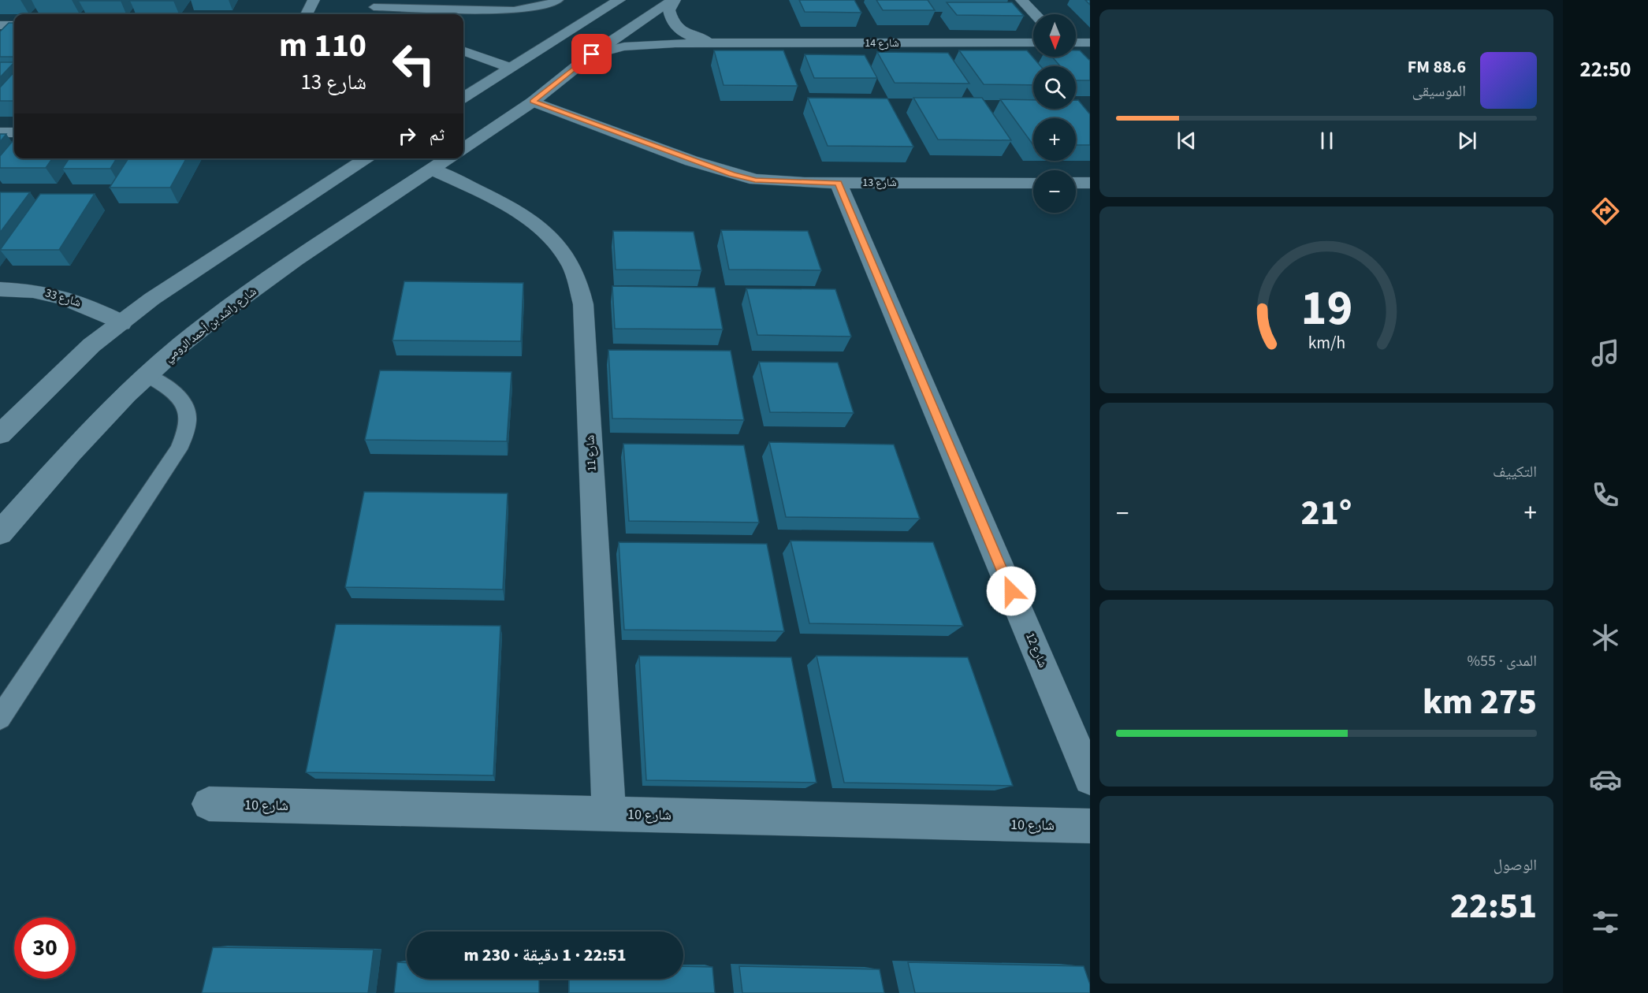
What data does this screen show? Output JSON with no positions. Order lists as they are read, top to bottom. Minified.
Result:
{"streets":{"street":["شارع 14","شارع 13","شارع 33","شارع راشد بن أحمد الرومي","شارع 11","شارع 12","شارع 10"]},"crossings":[["شارع 13","شارع 12"],["شارع راشد بن أحمد الرومي","شارع 11"],["شارع 11","شارع 10"]],"north":"bottom","page":{"tabs":"22:50","map_buttons":["+","−"],"turn":["110 m","شارع 13"],"song":["88.6 FM","الموسيقى"],"then":"ثم","tile":["التكييف",["المدى · 55%","275 km"],["الوصول","22:51"]],"heat":["−","21°","+"],"limit":"30","trip":"22:51 · 1 دقيقة · 230 m","gauge":["19","km/h"]}}
